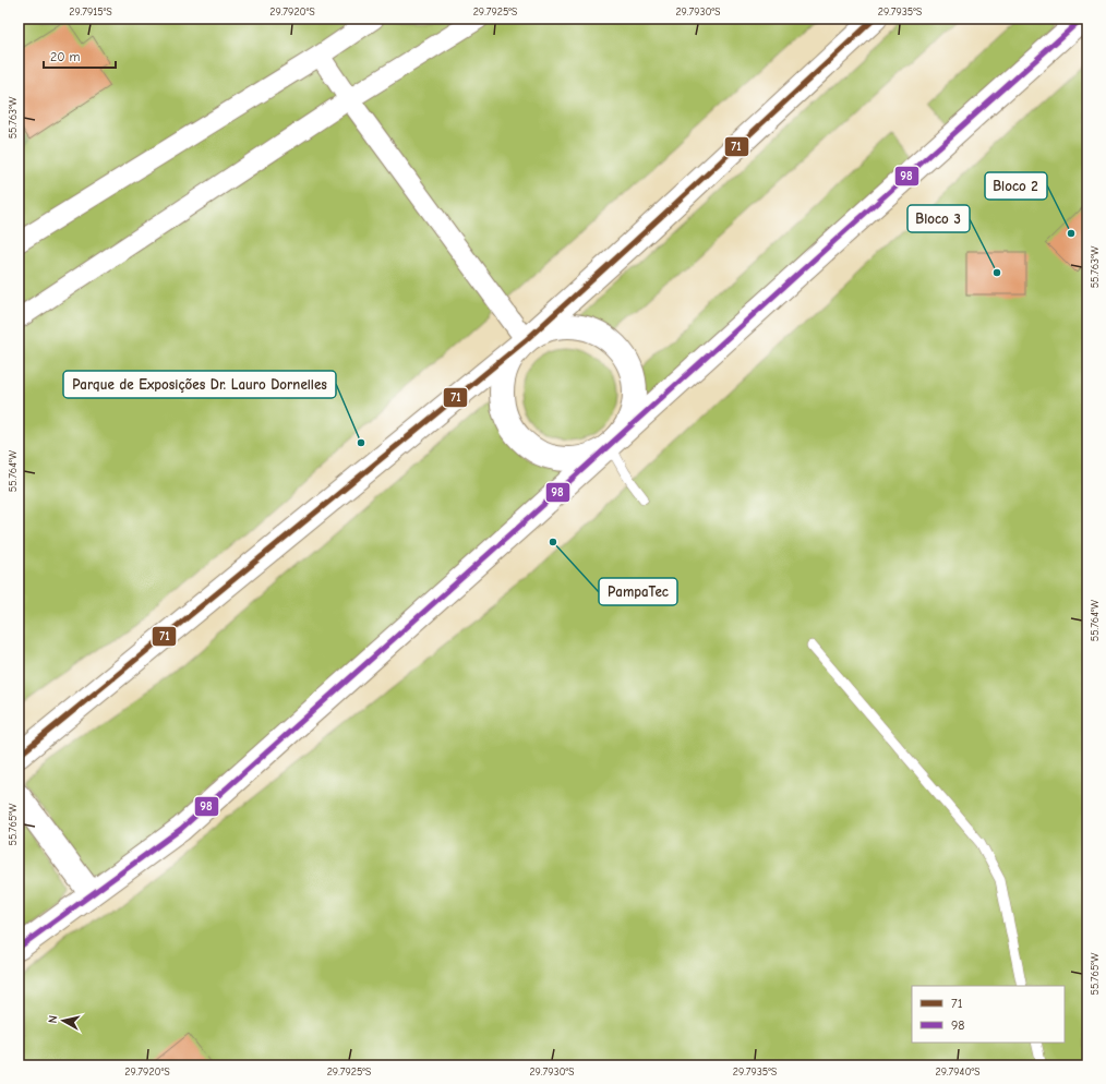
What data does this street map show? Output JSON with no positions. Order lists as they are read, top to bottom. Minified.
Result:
{"places":["Bloco 2","Bloco 3","Parque de Exposições Dr. Lauro Dornelles","PampaTec"],"lines":["transit line 71","transit line 98"],"legend":["71","98"],"scale_bar":"20 m","north":"left","coordinates":["29.7915°S","29.7920°S","29.7925°S","29.7930°S","29.7935°S","55.763°W","55.764°W","55.765°W","29.7940°S"]}
